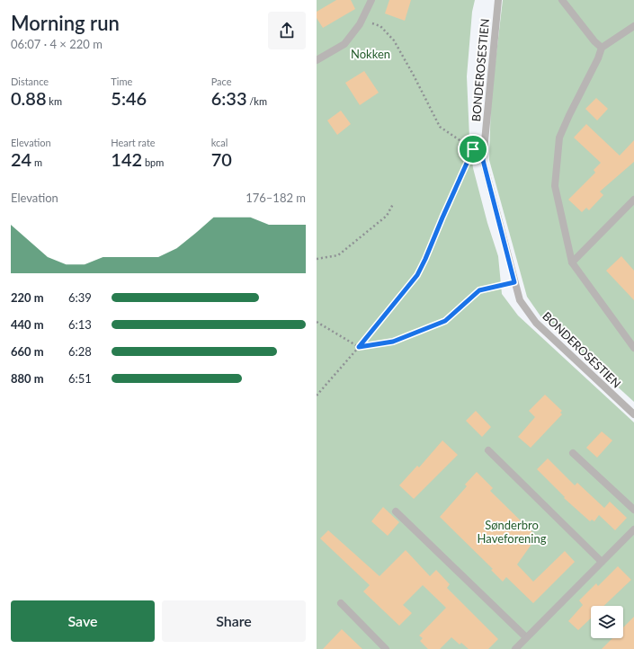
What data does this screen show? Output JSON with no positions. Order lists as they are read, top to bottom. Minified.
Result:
{"streets":{"lane":["BONDEROSESTIEN"]},"parks":["Nokken","Sønderbro Haveforening"],"page":{"heading":["Morning run","06:07 · 4 × 220 m"],"stats":[["Distance","0.88 km"],["Time","5:46"],["Pace","6:33 /km"],["Elevation","24 m"],["Heart rate","142 bpm"],["kcal","70"]],"chart":["Elevation","176–182 m"],"list":[{"name":"220 m","note":"6:39"},{"name":"440 m","note":"6:13"},{"name":"660 m","note":"6:28"},{"name":"880 m","note":"6:51"}],"buttons":["Save","Share"]}}
